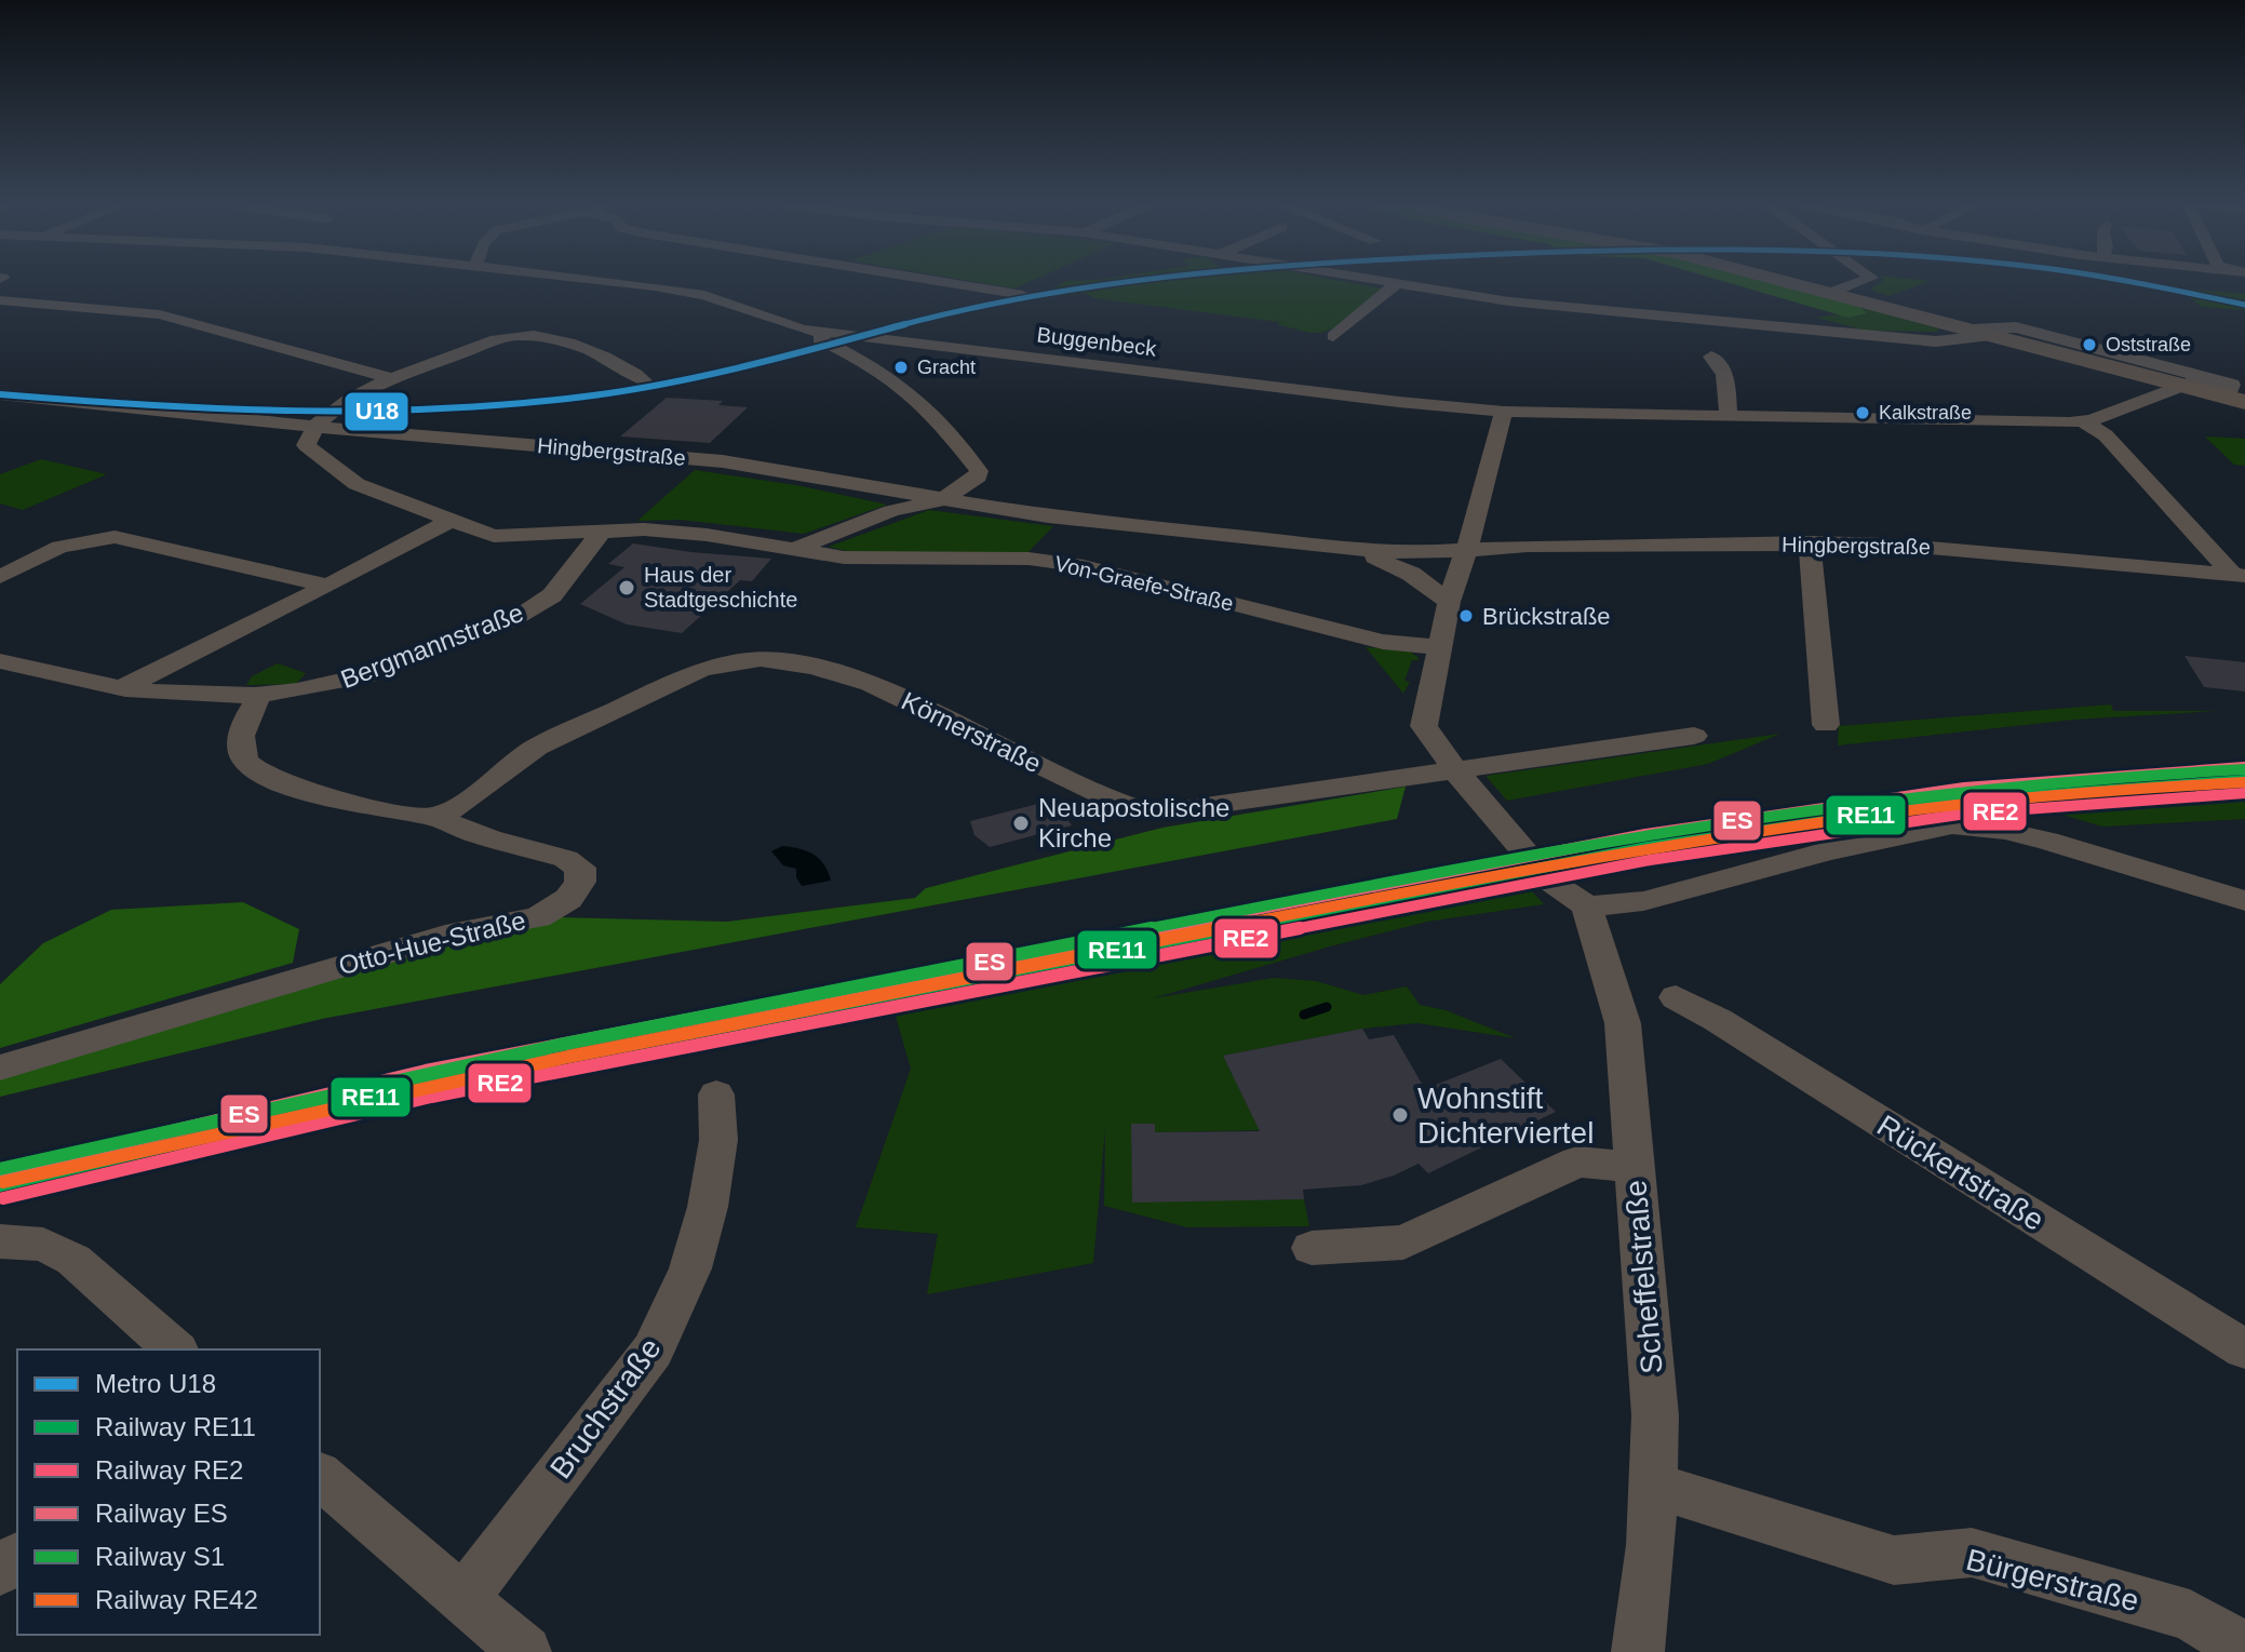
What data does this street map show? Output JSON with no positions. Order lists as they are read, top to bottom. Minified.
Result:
{"streets":{"street":["Buggenbeck","Hingbergstraße","Von-Graefe-Straße","Bergmannstraße","Körnerstraße","Otto-Hue-Straße","Rückertstraße","Scheffelstraße","Bruchstraße","Bürgerstraße"]},"crossings":[["Hingbergstraße","Von-Graefe-Straße"],["Von-Graefe-Straße","Bergmannstraße"],["Bergmannstraße","Otto-Hue-Straße"],["Körnerstraße","Otto-Hue-Straße"],["Scheffelstraße","Bürgerstraße"]],"places":["Oststraße","Gracht","Kalkstraße","Haus der Stadtgeschichte","Brückstraße","Neuapostolische Kirche","Wohnstift Dichterviertel"],"lines":["metro line U18","rail line ES","rail line S1","rail line RE11","rail line RE42","rail line RE2"],"legend":["Metro U18","Railway RE11","Railway RE2","Railway ES","Railway S1","Railway RE42"]}
